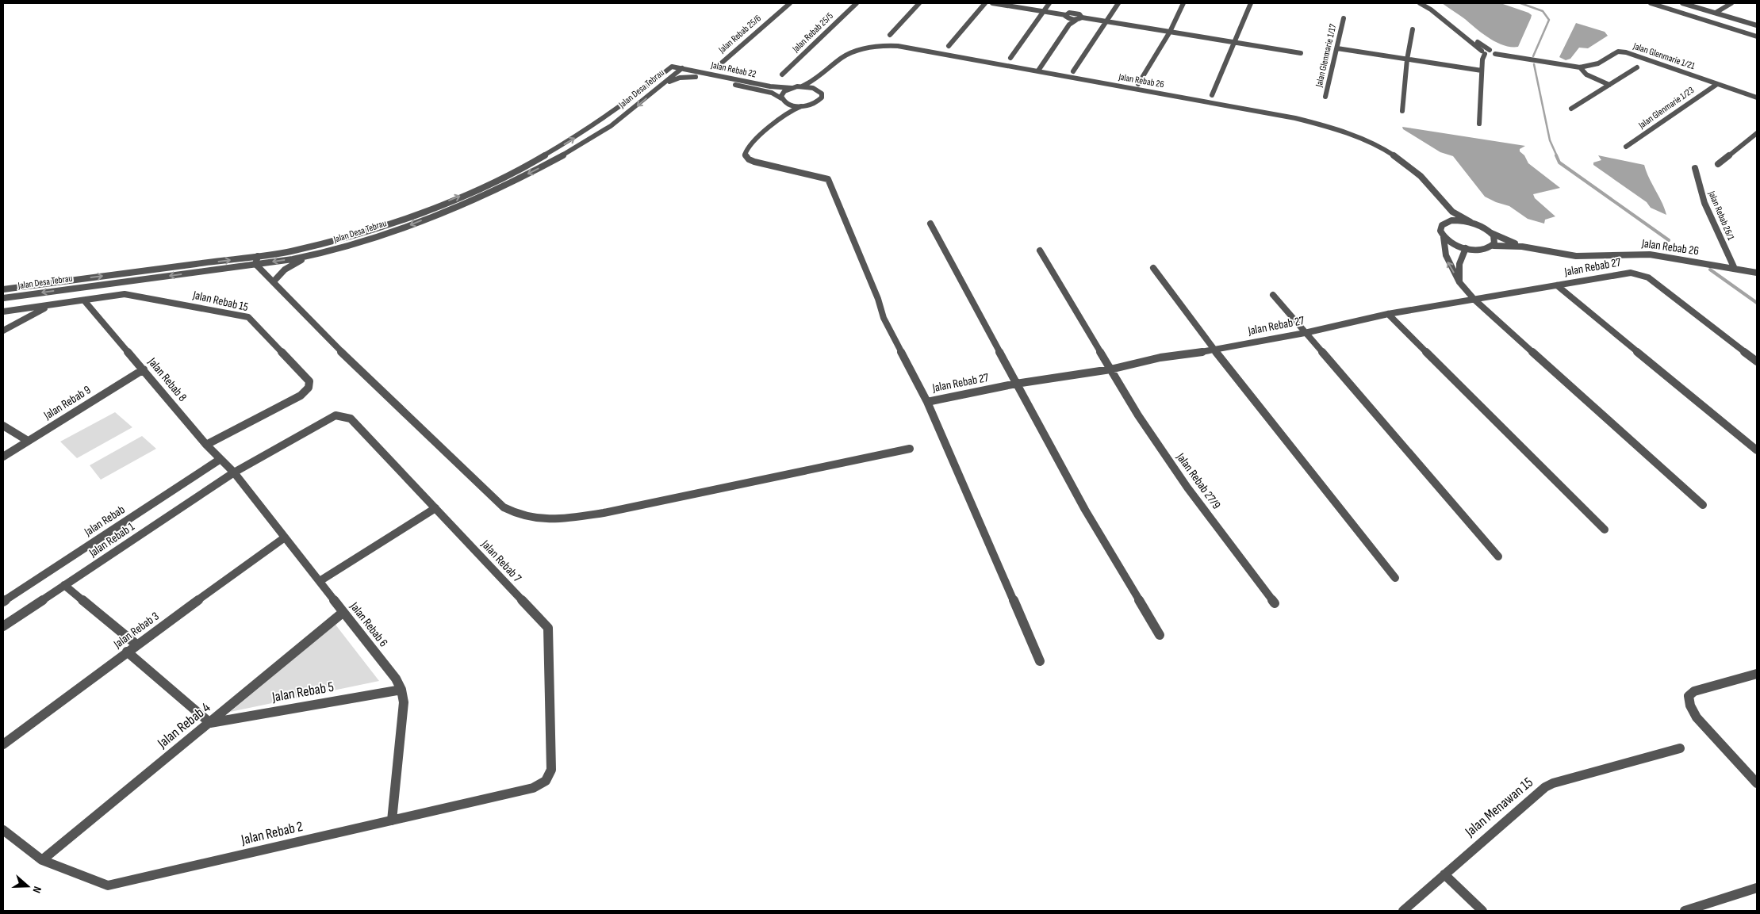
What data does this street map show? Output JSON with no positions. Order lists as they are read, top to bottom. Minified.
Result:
{"streets":{"street":["Jalan Rebab 25/5","Jalan Rebab 25/6","Jalan Glenmarie 1/17","Jalan Glenmarie 1/21","Jalan Rebab 22","Jalan Rebab 26","Jalan Desa Tebrau","Jalan Glenmarie 1/23","Jalan Rebab 26/1","Jalan Rebab 27","Jalan Rebab 15","Jalan Rebab 8","Jalan Rebab 9","Jalan Rebab 27/9","Jalan Rebab","Jalan Rebab 1","Jalan Rebab 7","Jalan Rebab 6","Jalan Rebab 3","Jalan Rebab 5","Jalan Rebab 4","Jalan Menawan 15","Jalan Rebab 2"]},"crossings":[["Jalan Glenmarie 1/21","Jalan Glenmarie 1/23"],["Jalan Rebab 22","Jalan Rebab 26"],["Jalan Rebab 22","Jalan Desa Tebrau"],["Jalan Rebab 26","Jalan Rebab 26/1"],["Jalan Rebab 27","Jalan Rebab 27/9"],["Jalan Rebab 15","Jalan Rebab 8"],["Jalan Rebab 8","Jalan Rebab 9"],["Jalan Rebab 8","Jalan Rebab"],["Jalan Rebab 8","Jalan Rebab 1"],["Jalan Rebab 8","Jalan Rebab 6"],["Jalan Rebab 1","Jalan Rebab 7"],["Jalan Rebab 1","Jalan Rebab 6"],["Jalan Rebab 7","Jalan Rebab 2"],["Jalan Rebab 6","Jalan Rebab 3"],["Jalan Rebab 6","Jalan Rebab 5"],["Jalan Rebab 6","Jalan Rebab 4"],["Jalan Rebab 6","Jalan Rebab 2"],["Jalan Rebab 5","Jalan Rebab 4"],["Jalan Rebab 4","Jalan Rebab 2"]],"north":"right"}
